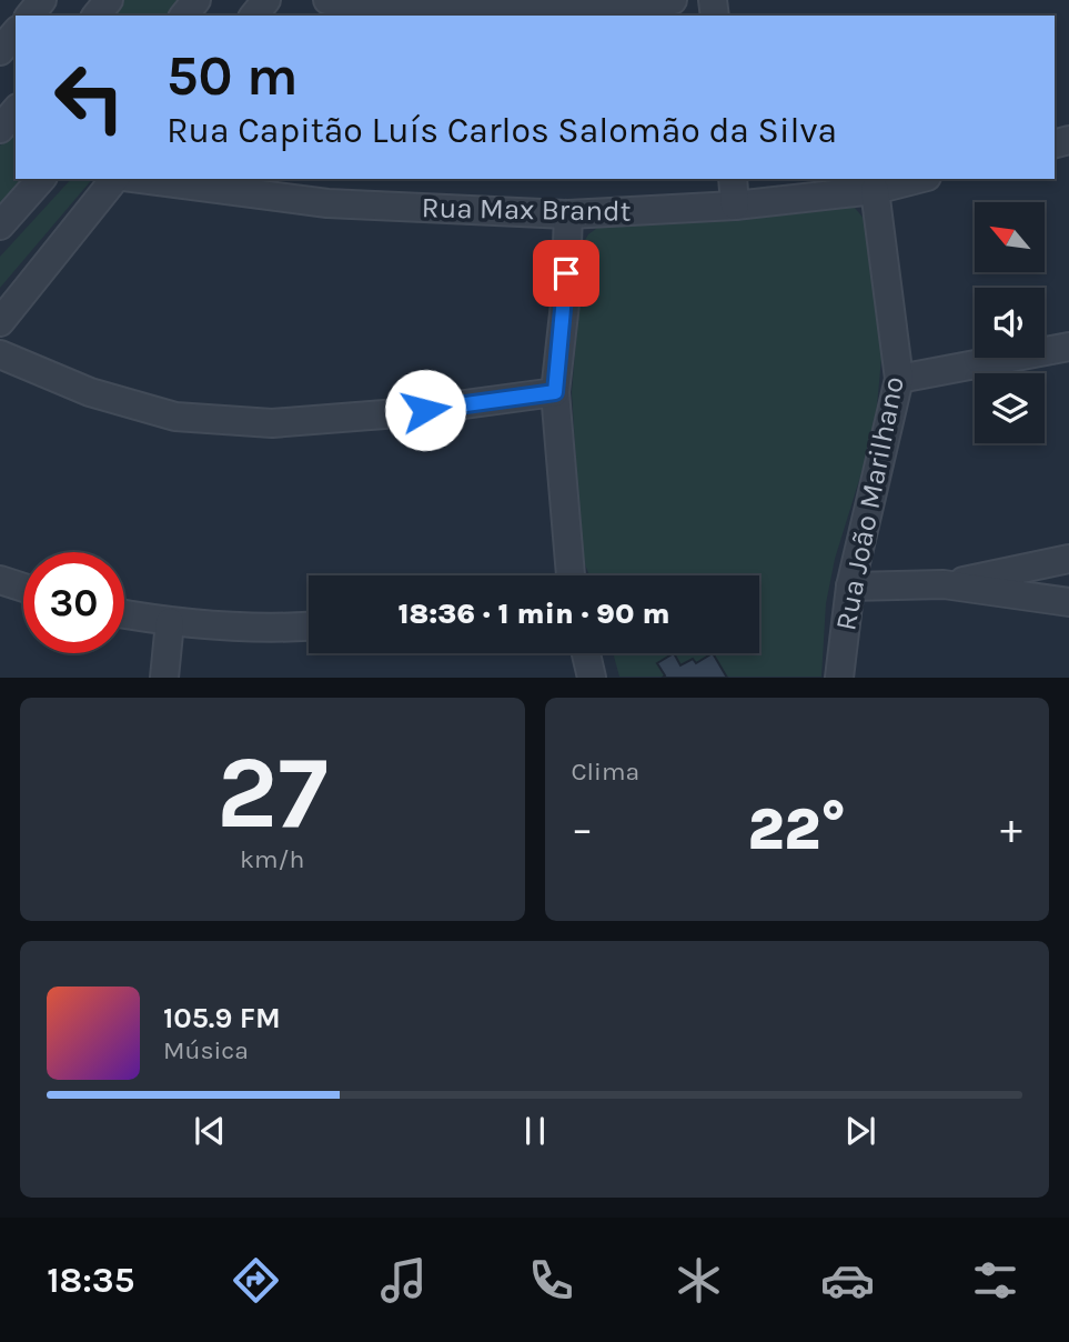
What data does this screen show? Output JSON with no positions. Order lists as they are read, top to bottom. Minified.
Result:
{"streets":{"street":["Rua Max Brandt","Rua João Marilhano"]},"crossings":[["Rua Max Brandt","Rua João Marilhano"]],"north":"top left","page":{"turn":["50 m","Rua Capitão Luís Carlos Salomão da Silva"],"limit":"30","trip":"18:36 · 1 min · 90 m","tile":[["27","km/h"],"Clima"],"heat":["−","22°","+"],"song":["105.9 FM","Música"],"tabs":"18:35"}}
